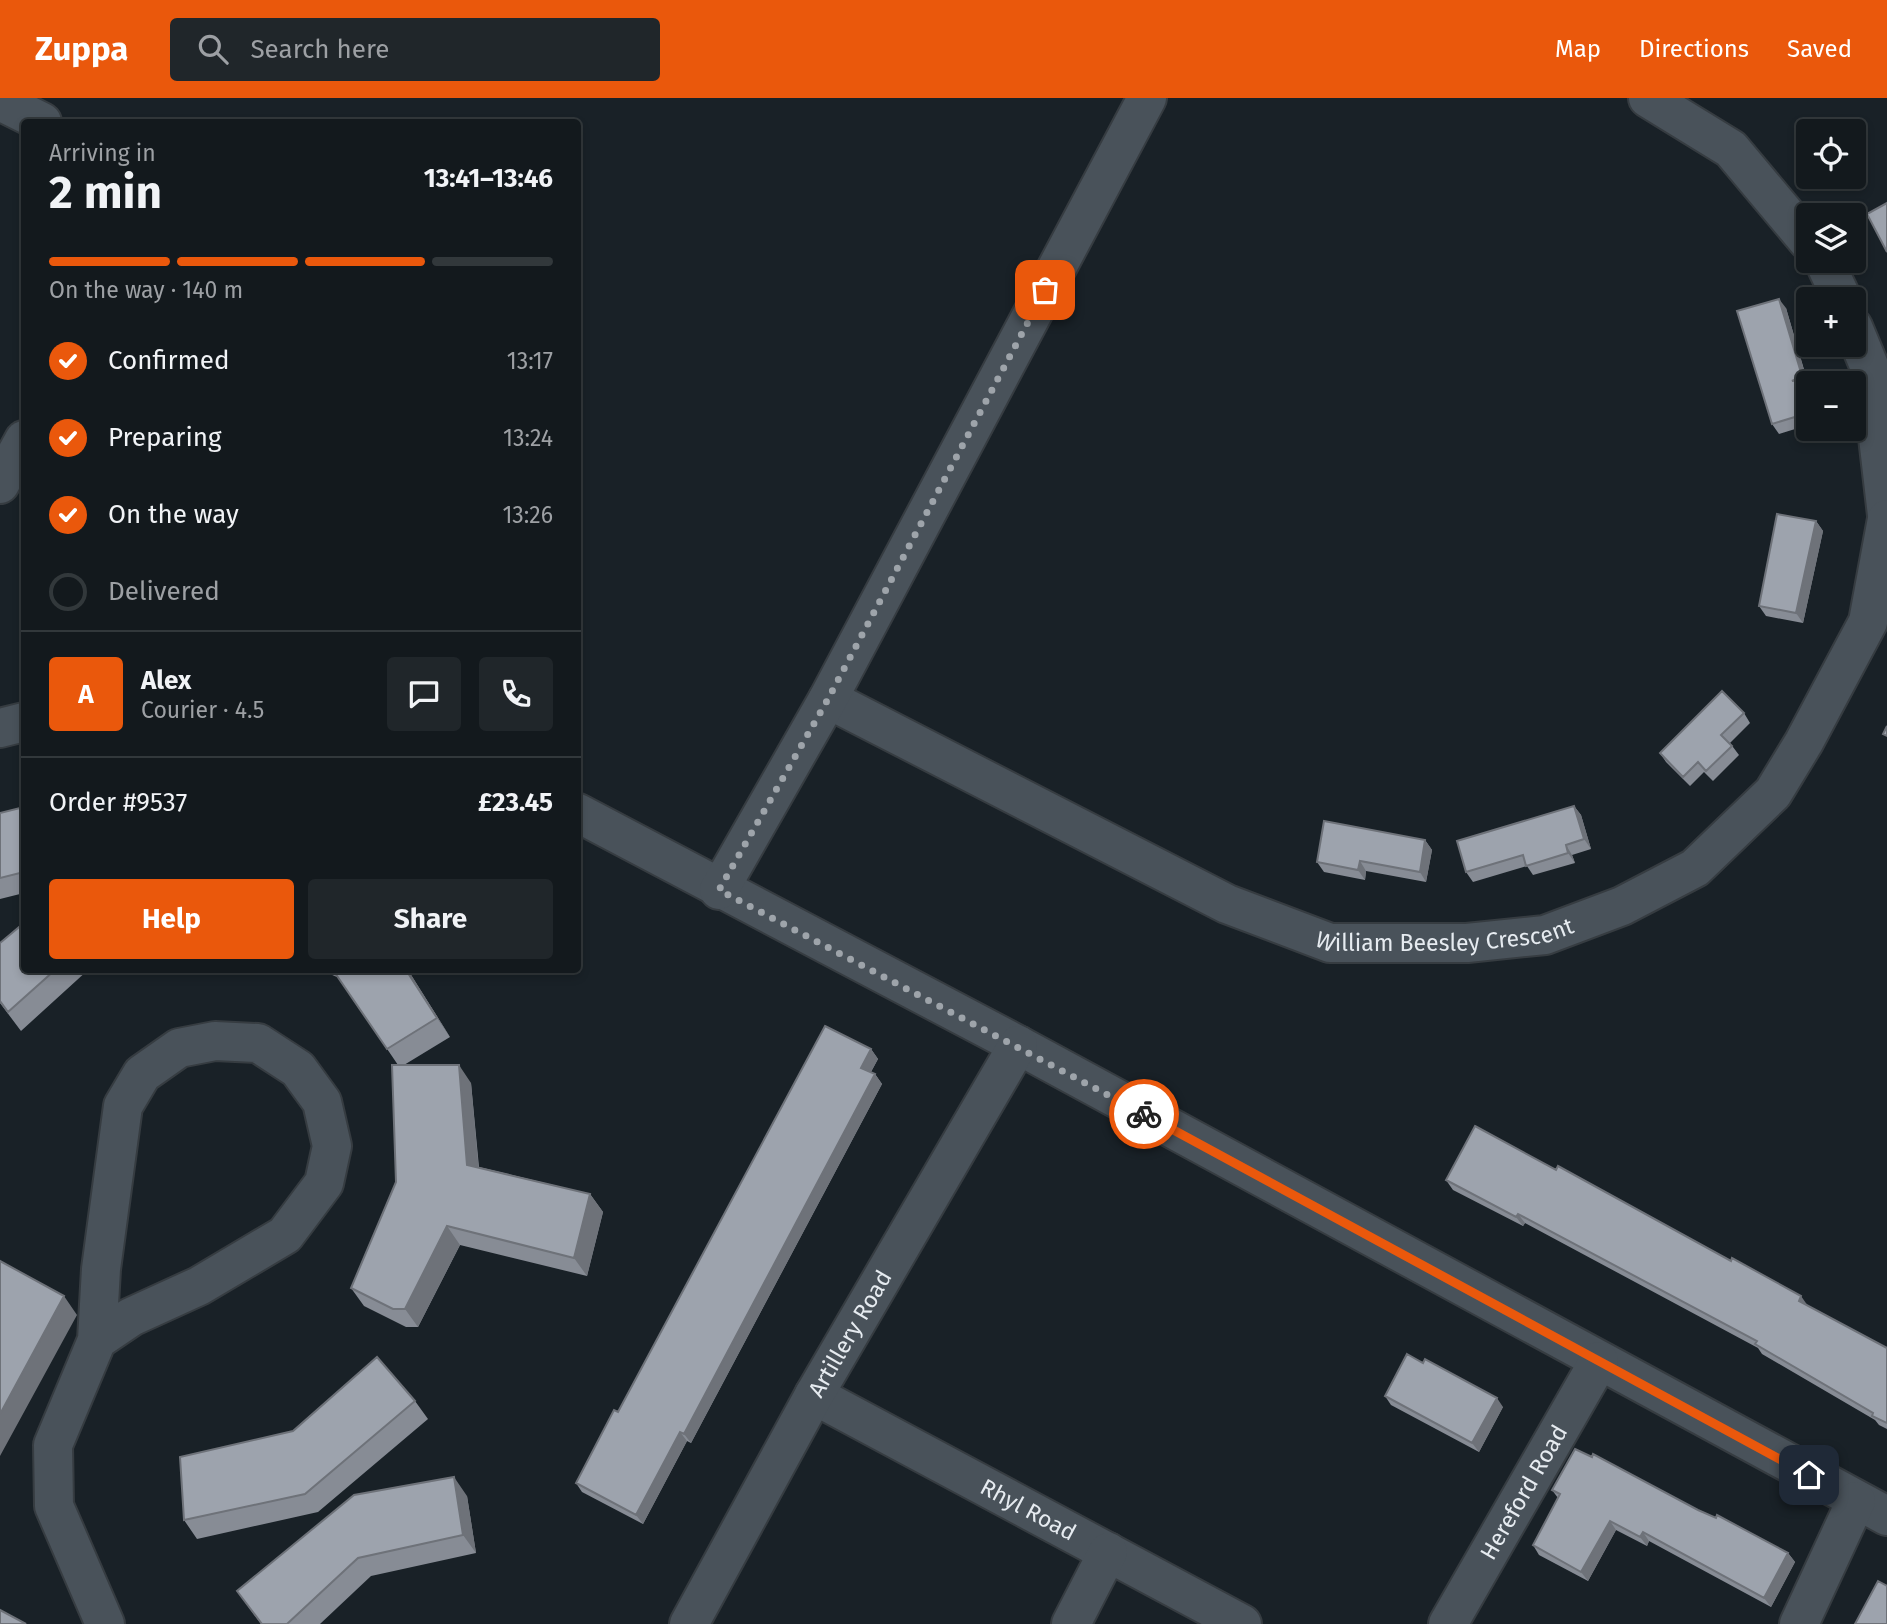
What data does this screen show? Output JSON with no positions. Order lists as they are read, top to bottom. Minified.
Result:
{"streets":{"lane":["William Beesley Crescent","Artillery Road","Hereford Road","Rhyl Road"]},"crossings":[["Artillery Road","Rhyl Road"]],"page":{"header":"Zuppa","search":"Search here","nav":["Map","Directions","Saved"],"map_buttons":["+","−"],"heading":["2 min","Arriving in","13:41–13:46"],"panel":["Alex","Courier · 4.5","Order #9537","£23.45"],"bar":"On the way · 140 m","list":[["Confirmed","13:17"],["Preparing","13:24"],["On the way","13:26"],"Delivered"],"round":"A","buttons":["Help","Share"]}}
